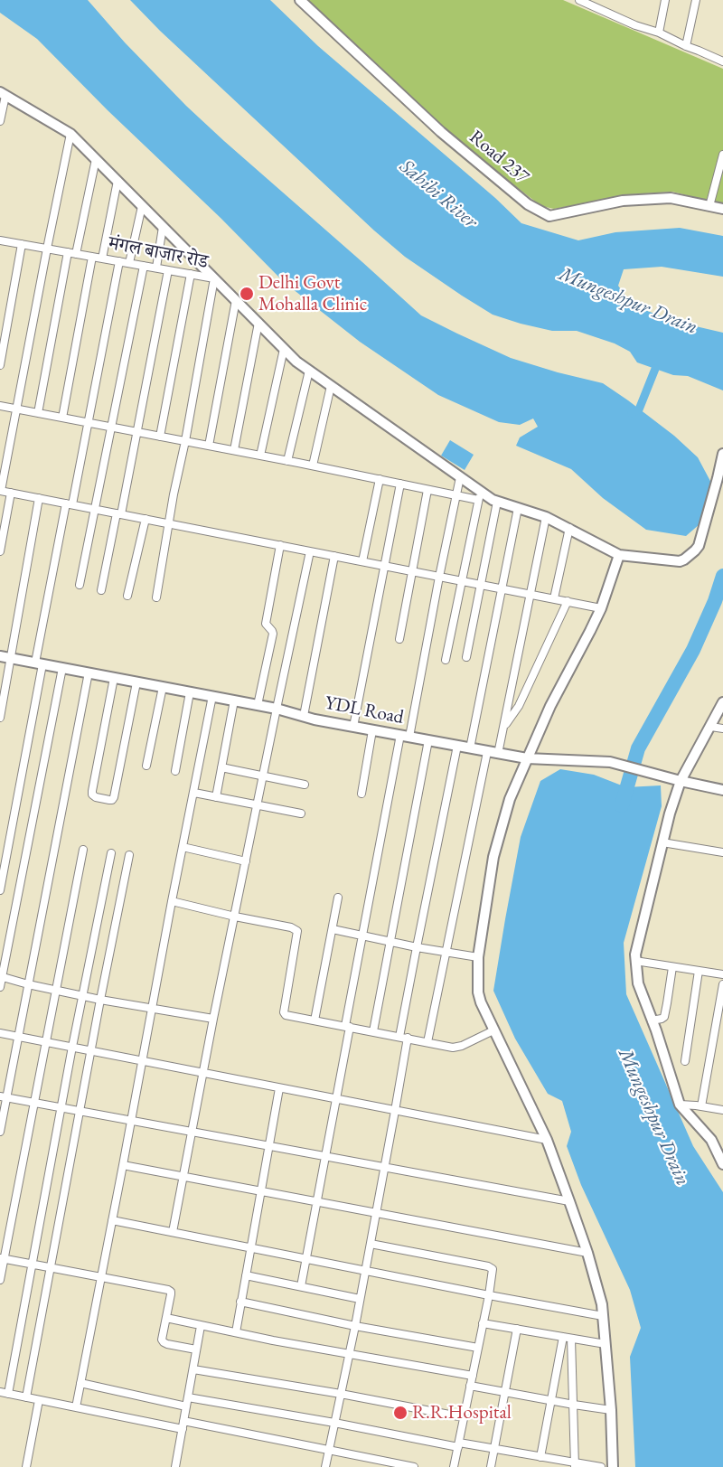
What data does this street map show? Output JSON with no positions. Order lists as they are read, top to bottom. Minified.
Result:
{"streets":{"street":["Road 237","मंगल बाजार रोड","YDL Road"]},"water":["Sahibi River","Mungeshpur Drain"],"places":["Delhi Govt Mohalla Clinic","R.R.Hospital"]}
